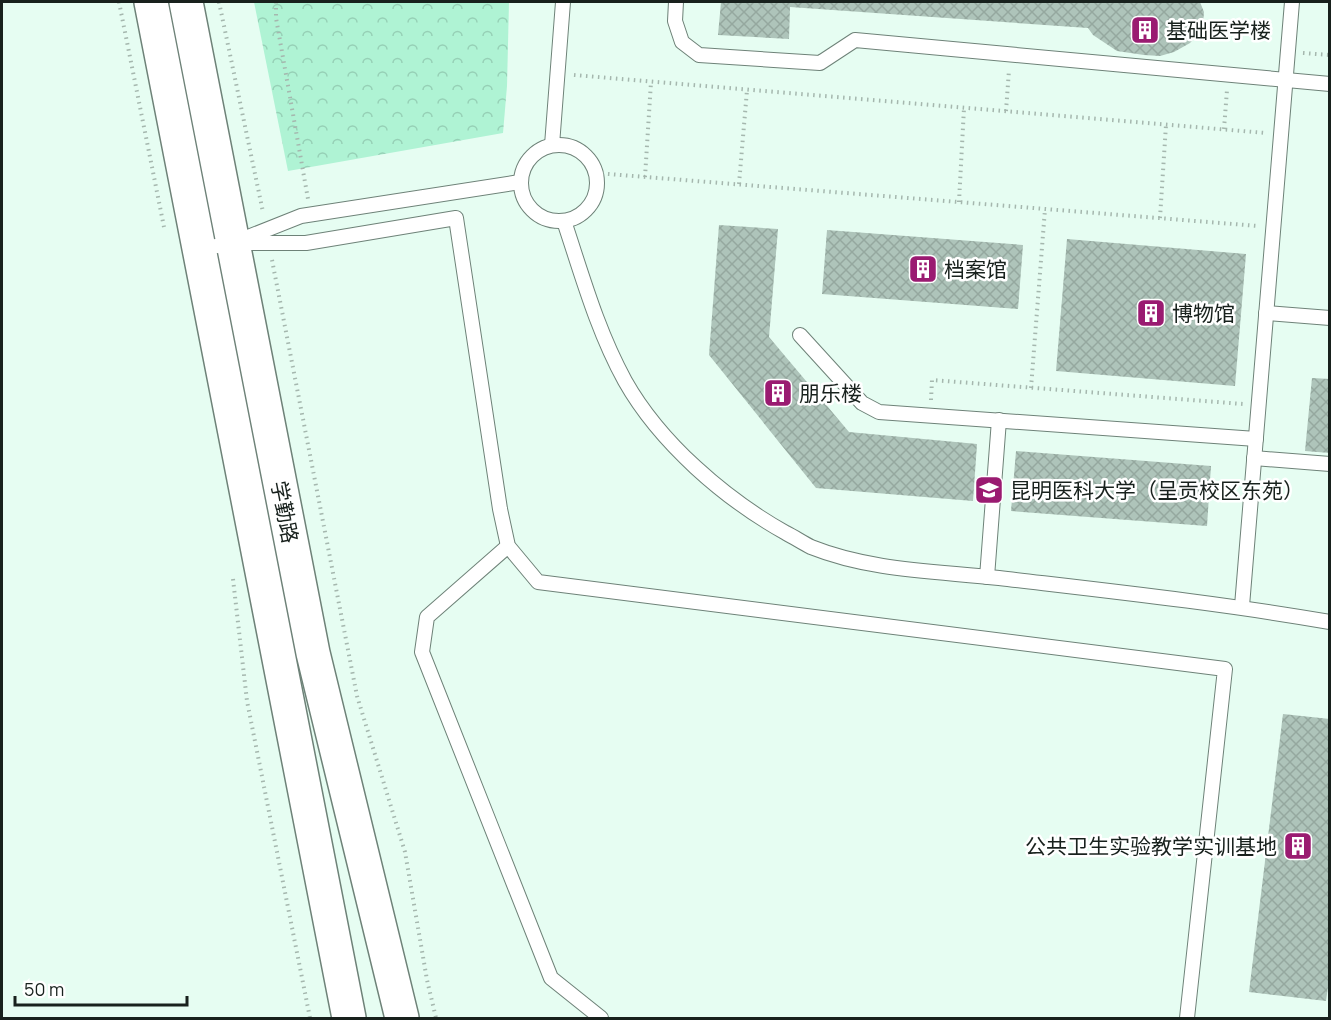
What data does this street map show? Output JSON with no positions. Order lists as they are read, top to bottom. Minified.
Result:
{"streets":{"street":["学勤路"]},"places":{"building":["基础医学楼","档案馆","博物馆","朋乐楼","公共卫生实验教学实训基地"],"school or university":["昆明医科大学（呈贡校区东苑）"]},"scale_bar":"50 m"}
